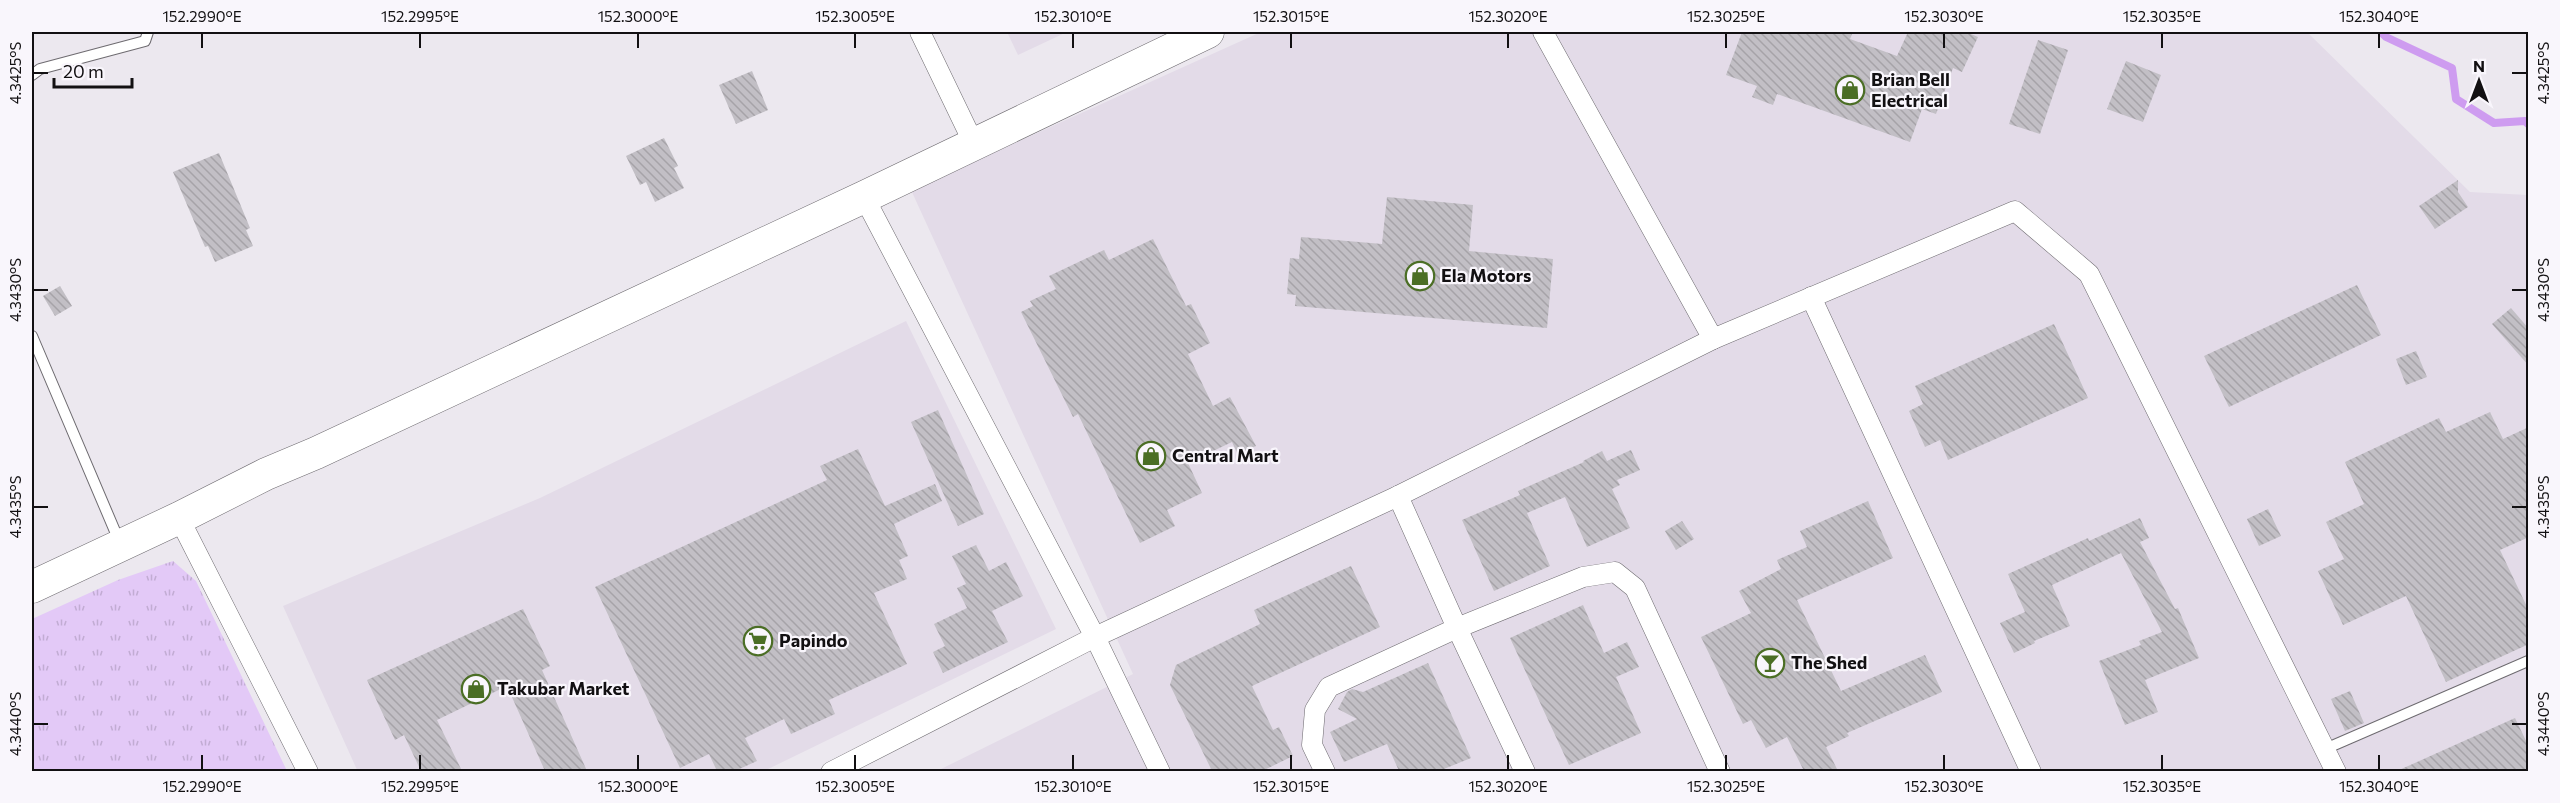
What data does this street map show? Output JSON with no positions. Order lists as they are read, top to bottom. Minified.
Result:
{"places":{"shop":["Brian Bell Electrical","Ela Motors","Central Mart","Takubar Market"],"supermarket":["Papindo"],"bar":["The Shed"]},"scale_bar":"20 m","north":"top","coordinates":["152.2990°E","152.2995°E","152.3000°E","152.3005°E","152.3010°E","152.3015°E","152.3020°E","152.3025°E","152.3030°E","152.3035°E","152.3040°E","4.3425°S","4.3430°S","4.3435°S","4.3440°S"]}
